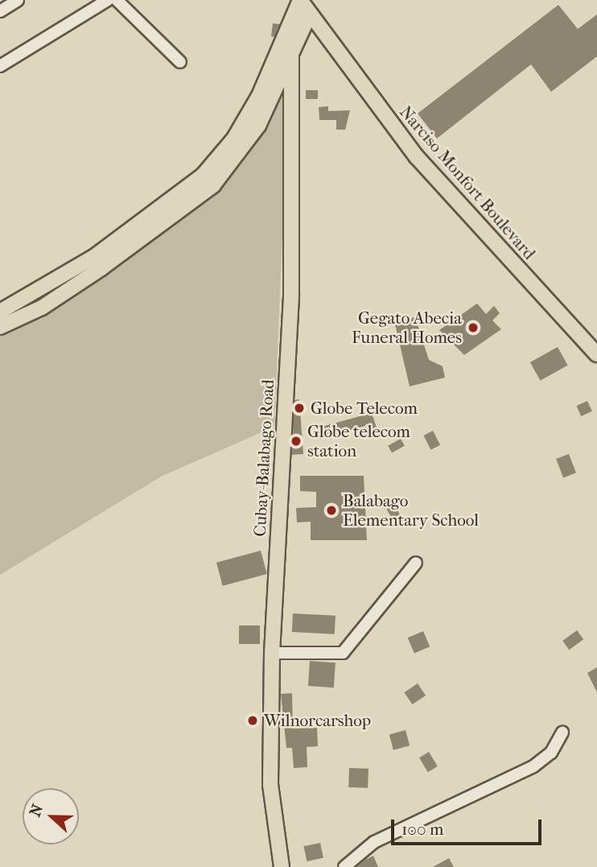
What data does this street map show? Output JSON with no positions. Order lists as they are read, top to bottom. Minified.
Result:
{"streets":{"main road":["Narciso Monfort Boulevard","Cubay-Balabago Road"]},"places":["Gegato Abecia Funeral Homes","Globe Telecom","Globe telecom station","Balabago Elementary School","Wilnorcarshop"],"scale_bar":"100 m","north":"left"}
